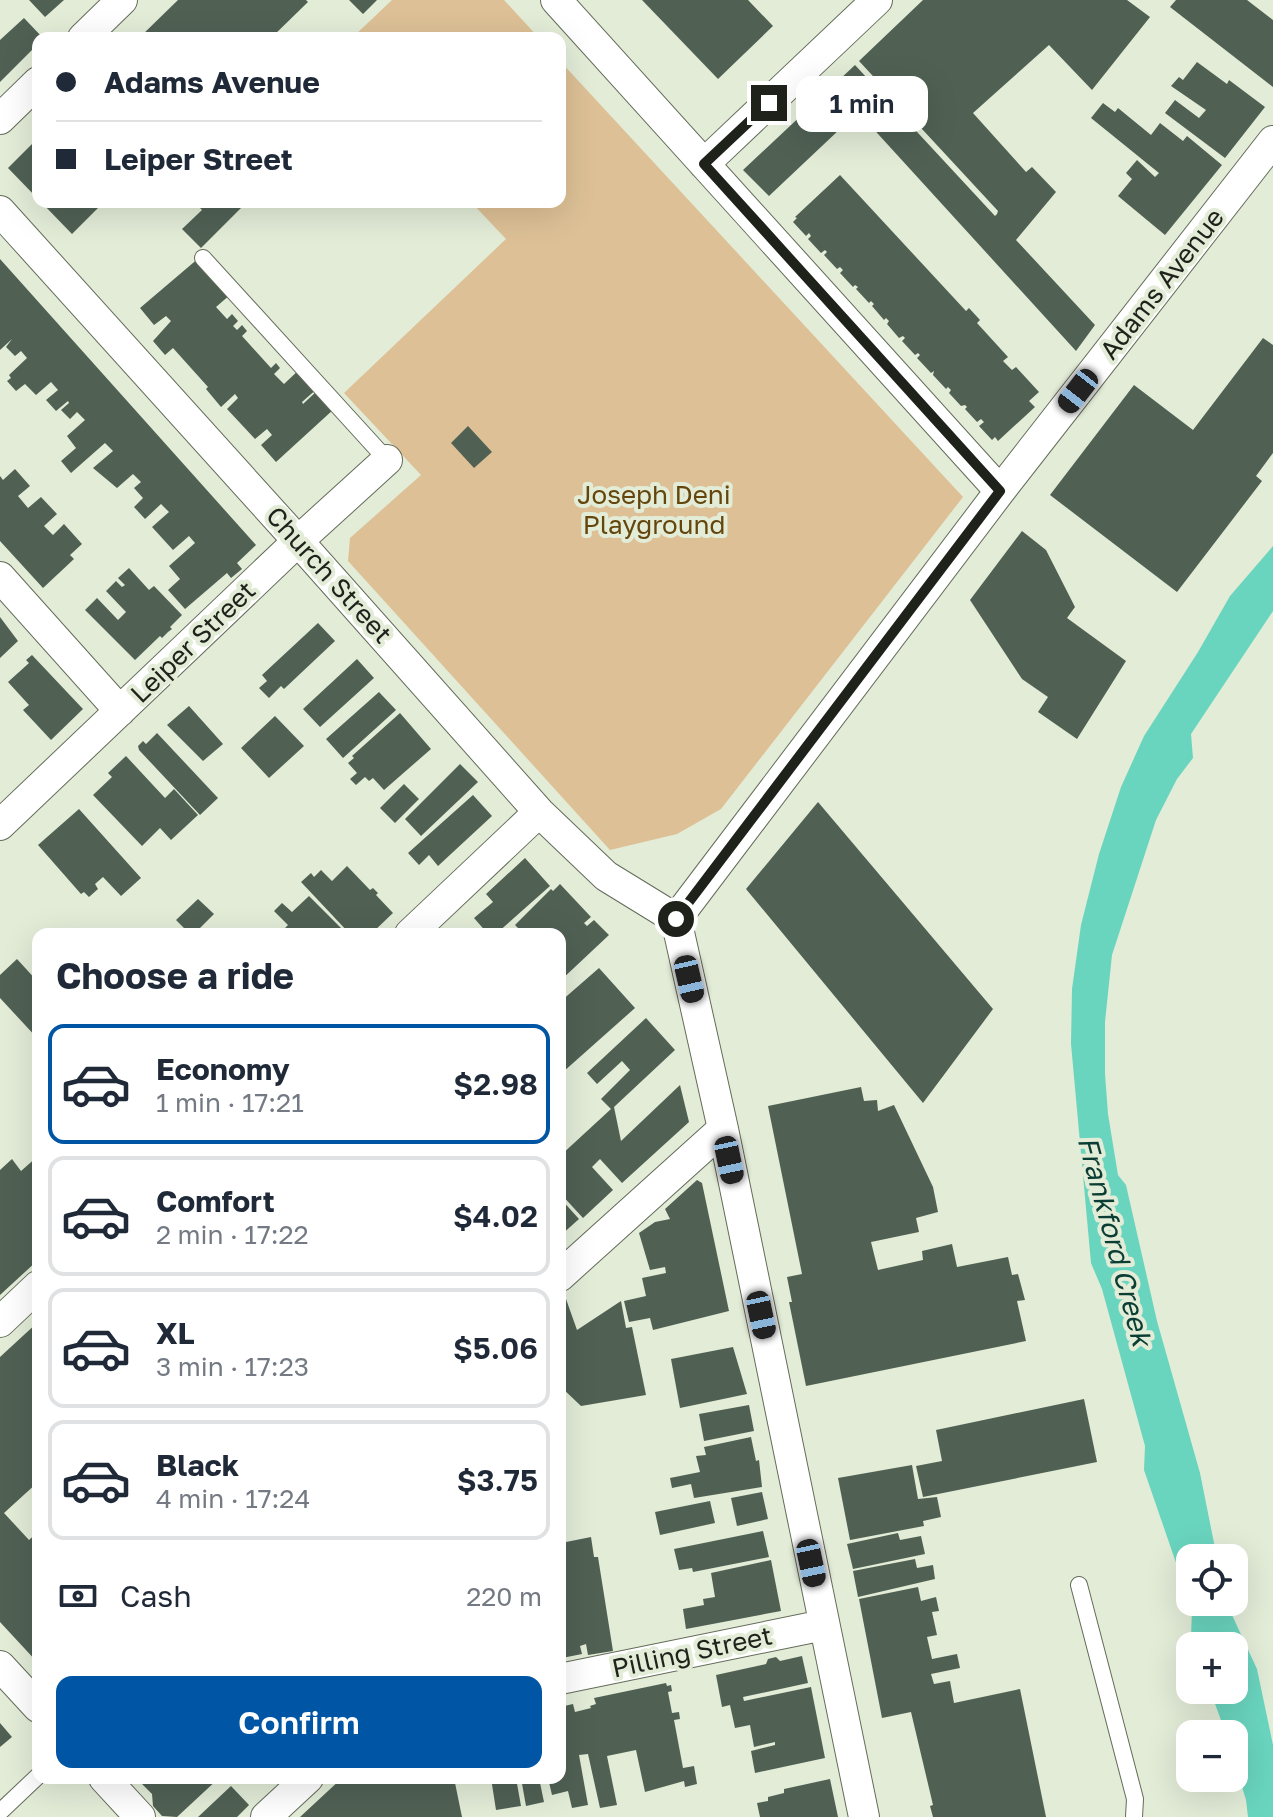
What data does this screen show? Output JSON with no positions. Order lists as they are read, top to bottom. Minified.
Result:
{"streets":{"street":["Adams Avenue","Church Street","Leiper Street","Pilling Street"]},"crossings":[["Adams Avenue","Church Street"],["Church Street","Leiper Street"]],"water":["Frankford Creek"],"parks":["Joseph Deni Playground"],"page":{"banner":["Adams Avenue","Leiper Street"],"bubble":"1 min","heading":"Choose a ride","list":[{"name":"Economy","note":"1 min · 17:21","value":"$2.98"},{"name":"Comfort","note":"2 min · 17:22","value":"$4.02"},{"name":"XL","note":"3 min · 17:23","value":"$5.06"},{"name":"Black","note":"4 min · 17:24","value":"$3.75"}],"map_buttons":["+","−"],"pay":["Cash","220 m"],"buttons":"Confirm"}}
